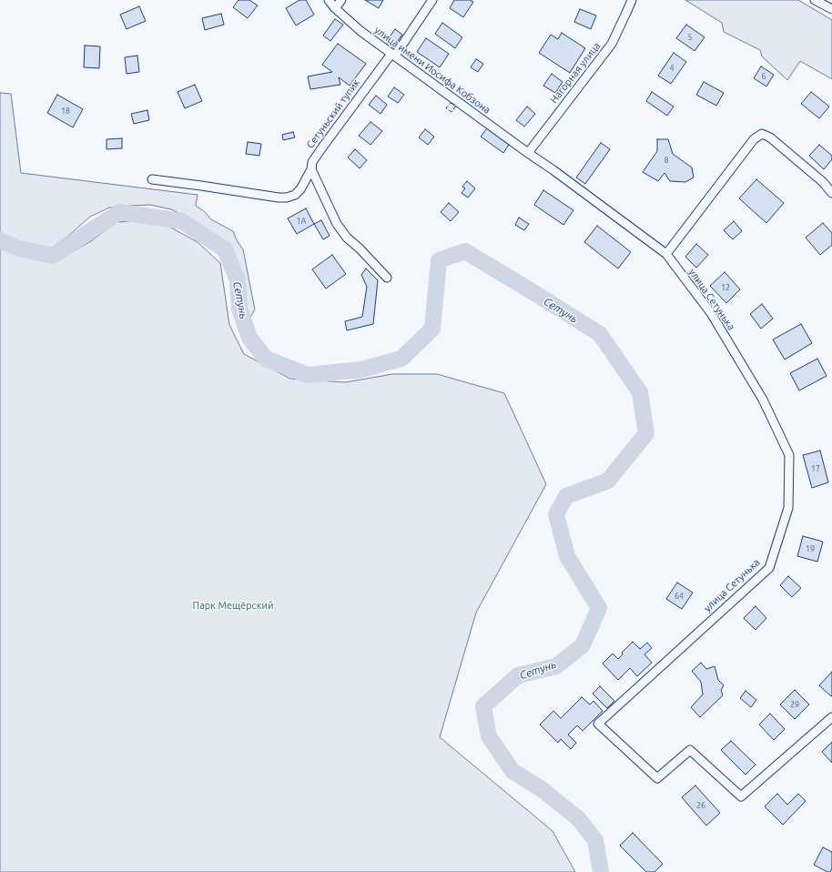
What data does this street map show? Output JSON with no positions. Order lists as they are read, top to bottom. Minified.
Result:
{"streets":{"street":["улица имени Иосифа Кобзона","Нагорная улица","Сетуньский тупик","улица Сетунька"]},"crossings":[["улица имени Иосифа Кобзона","Нагорная улица"],["улица имени Иосифа Кобзона","Сетуньский тупик"],["улица имени Иосифа Кобзона","улица Сетунька"]],"water":["Сетунь"],"parks":["Парк Мещёрский"],"house_numbers":["5","4","6","18","8","1А","12","17","19","64","29","26"]}
